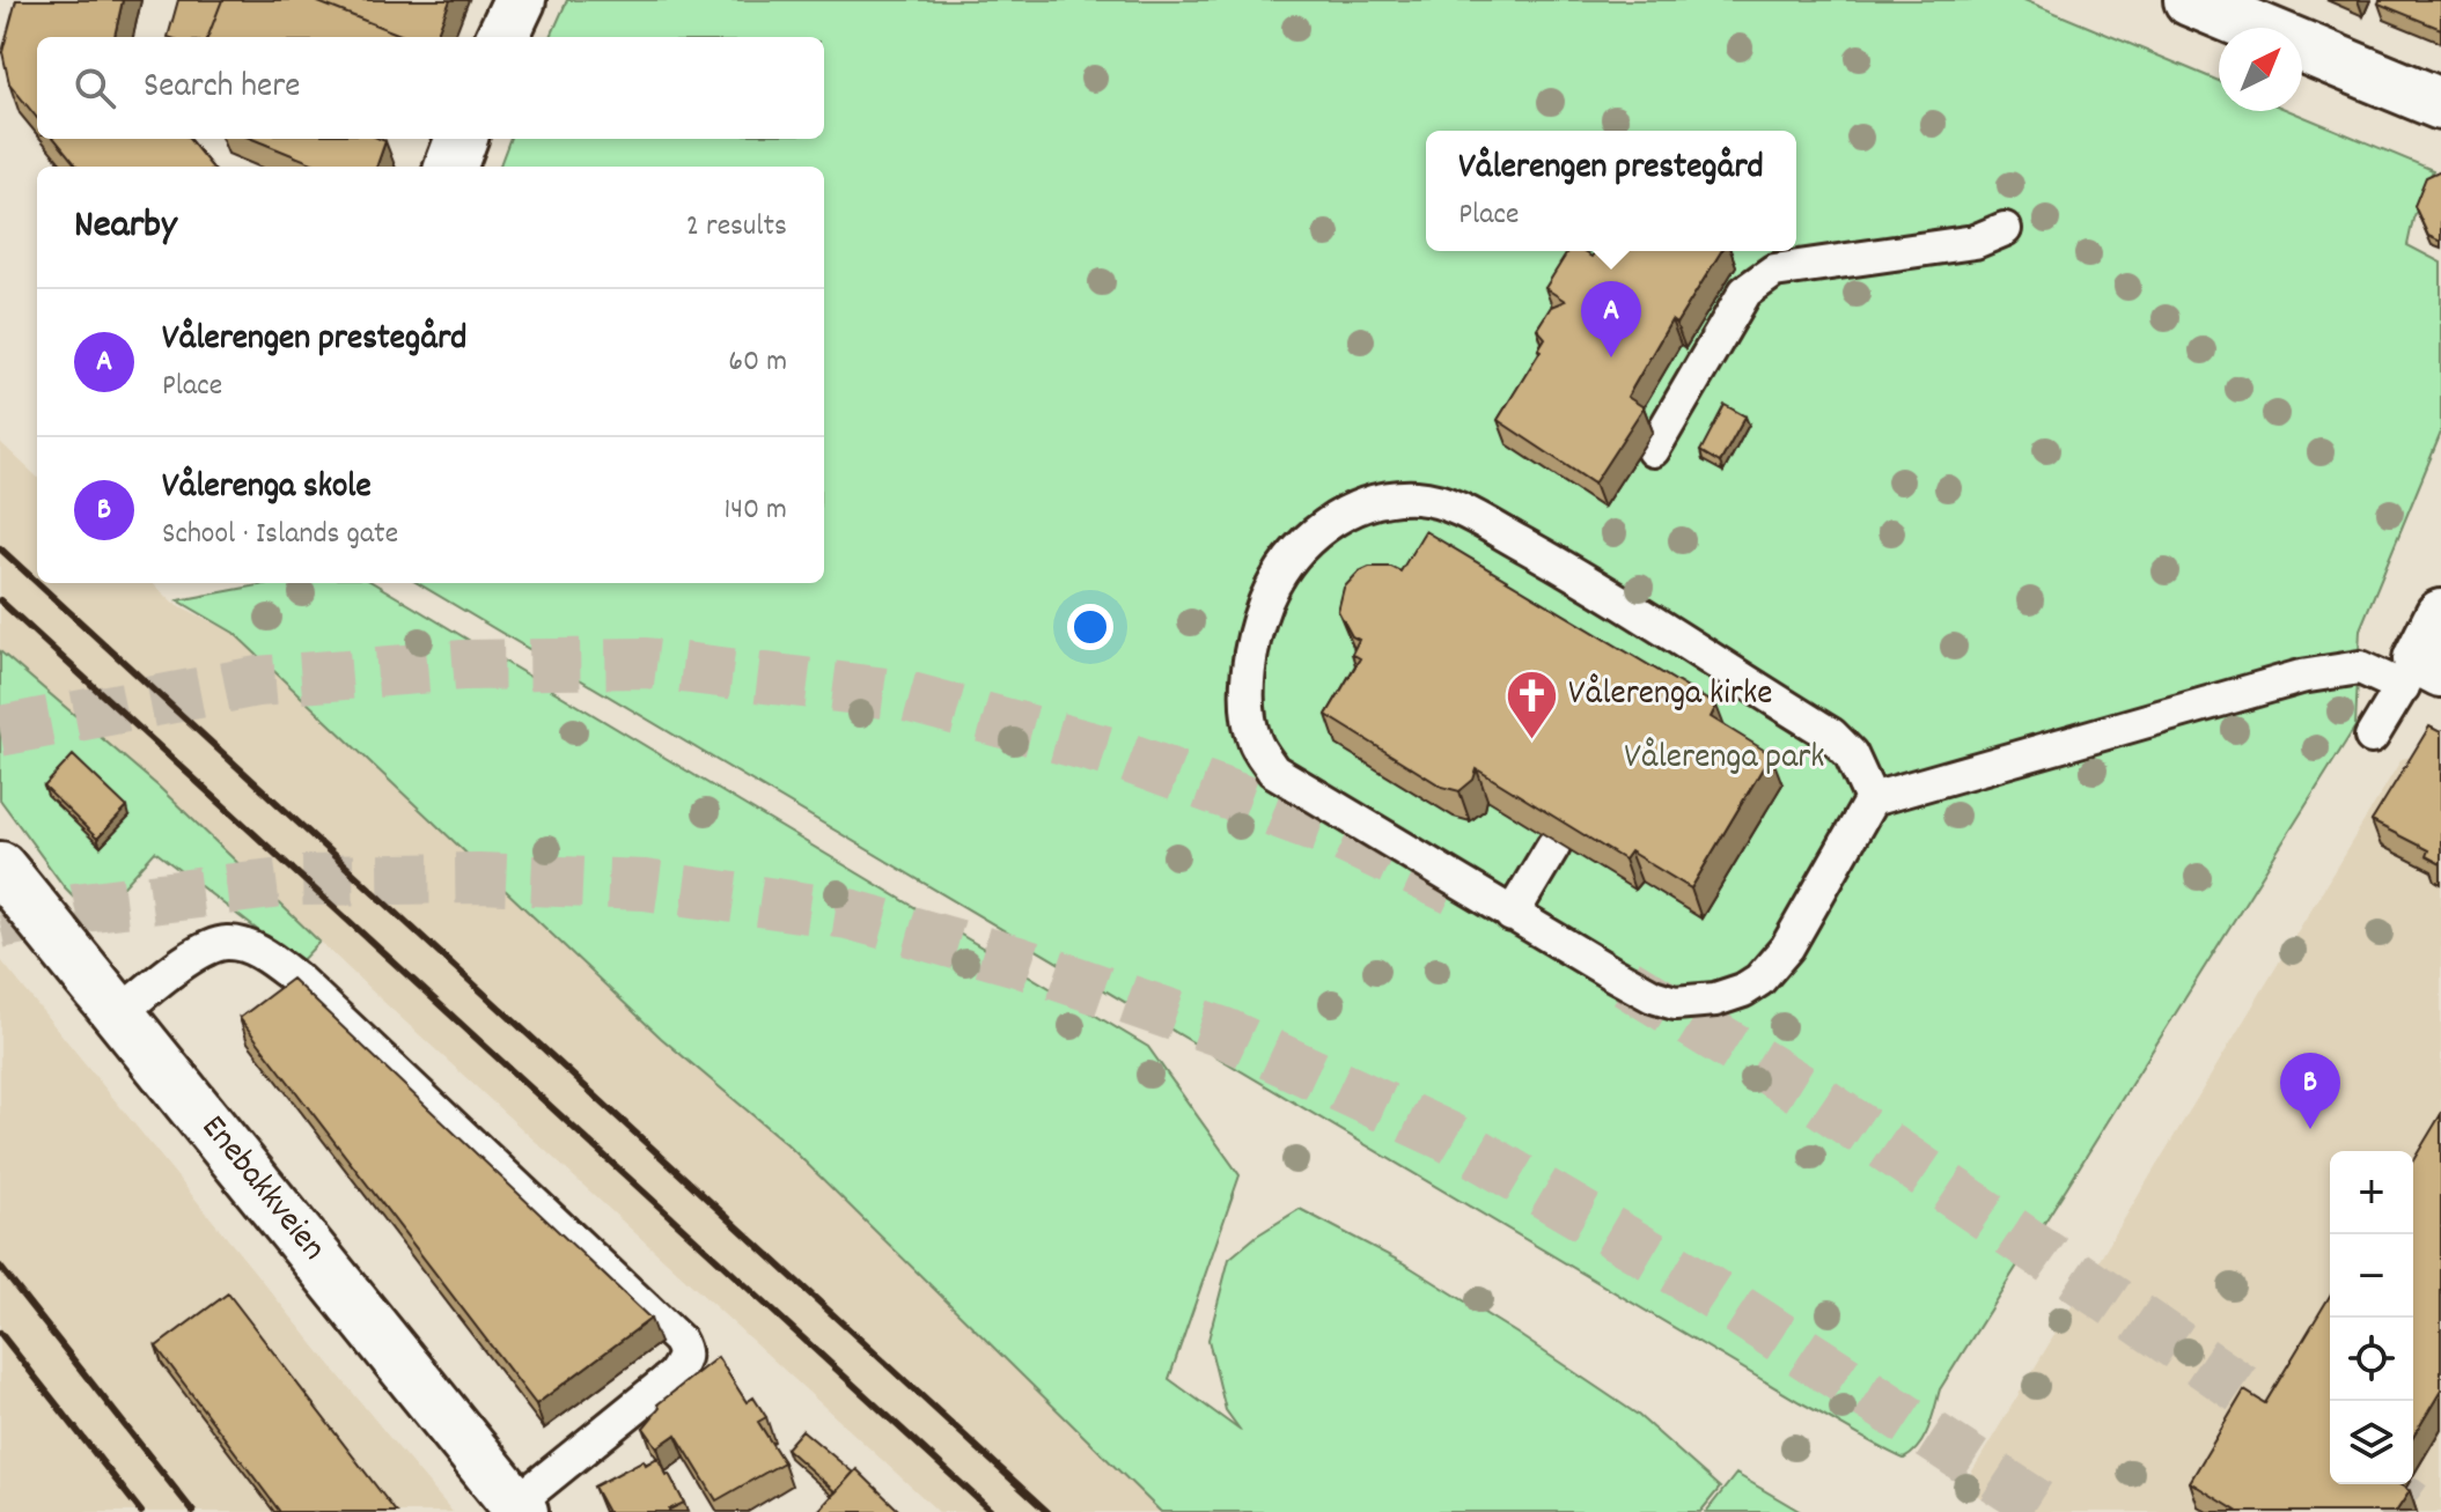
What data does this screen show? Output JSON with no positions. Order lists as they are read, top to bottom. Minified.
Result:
{"streets":{"street":["Enebakkveien"]},"parks":["Vålerenga park"],"places":{"church":["Vålerenga kirke"]},"north":"top right","page":{"search":"Search here","popup":["Vålerengen prestegård","Place"],"heading":["Nearby","2 results"],"pins":["A","B"],"list":[{"mark":"A","name":"Vålerengen prestegård","note":"Place","value":"60 m"},{"mark":"B","name":"Vålerenga skole","note":"School · Islands gate","value":"140 m"}],"map_buttons":["+","−"]}}
